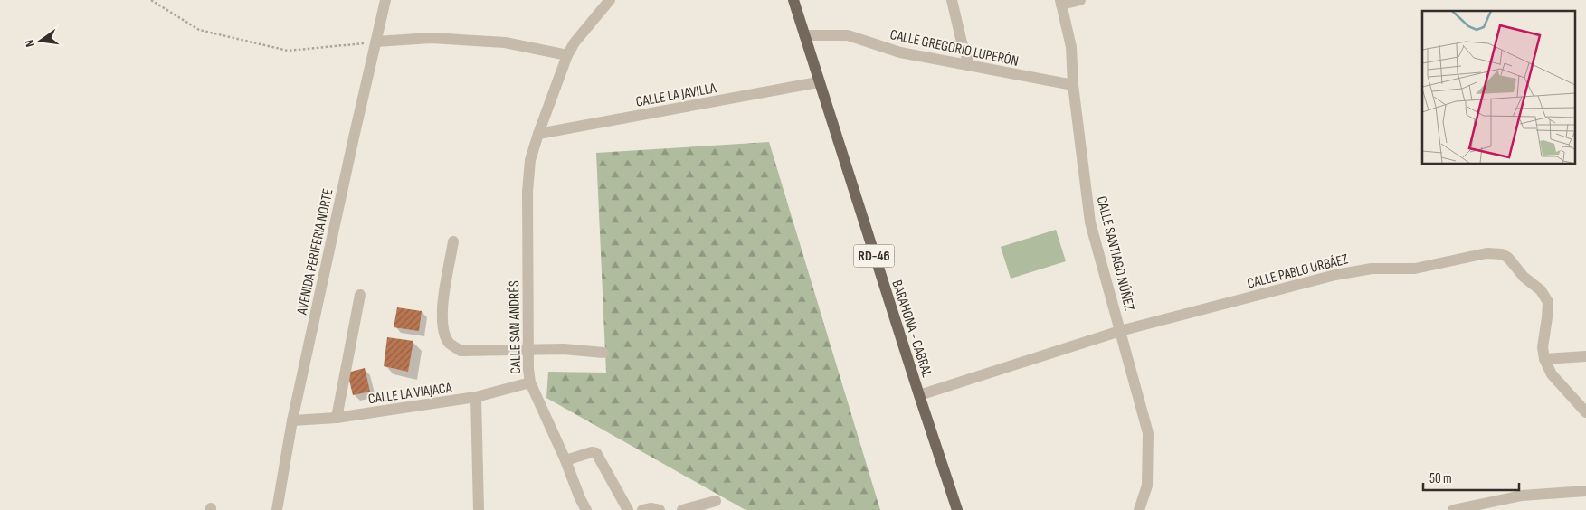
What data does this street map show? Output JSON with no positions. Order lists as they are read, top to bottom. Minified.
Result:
{"streets":{"main road":["RD-46","BARAHONA - CABRAL"],"street":["CALLE GREGORIO LUPERÓN","CALLE LA JAVILLA","AVENIDA PERIFERIA NORTE","CALLE SANTIAGO NÚÑEZ","CALLE PABLO URBÁEZ","CALLE SAN ANDRÉS","CALLE LA VIAJACA"]},"crossings":[["CALLE GREGORIO LUPERÓN","CALLE SANTIAGO NÚÑEZ"],["CALLE GREGORIO LUPERÓN","BARAHONA - CABRAL"],["CALLE LA JAVILLA","CALLE SAN ANDRÉS"],["CALLE LA JAVILLA","BARAHONA - CABRAL"],["AVENIDA PERIFERIA NORTE","CALLE LA VIAJACA"],["CALLE SANTIAGO NÚÑEZ","CALLE PABLO URBÁEZ"],["CALLE PABLO URBÁEZ","BARAHONA - CABRAL"],["CALLE SAN ANDRÉS","CALLE LA VIAJACA"]],"scale_bar":"50 m","north":"left"}
